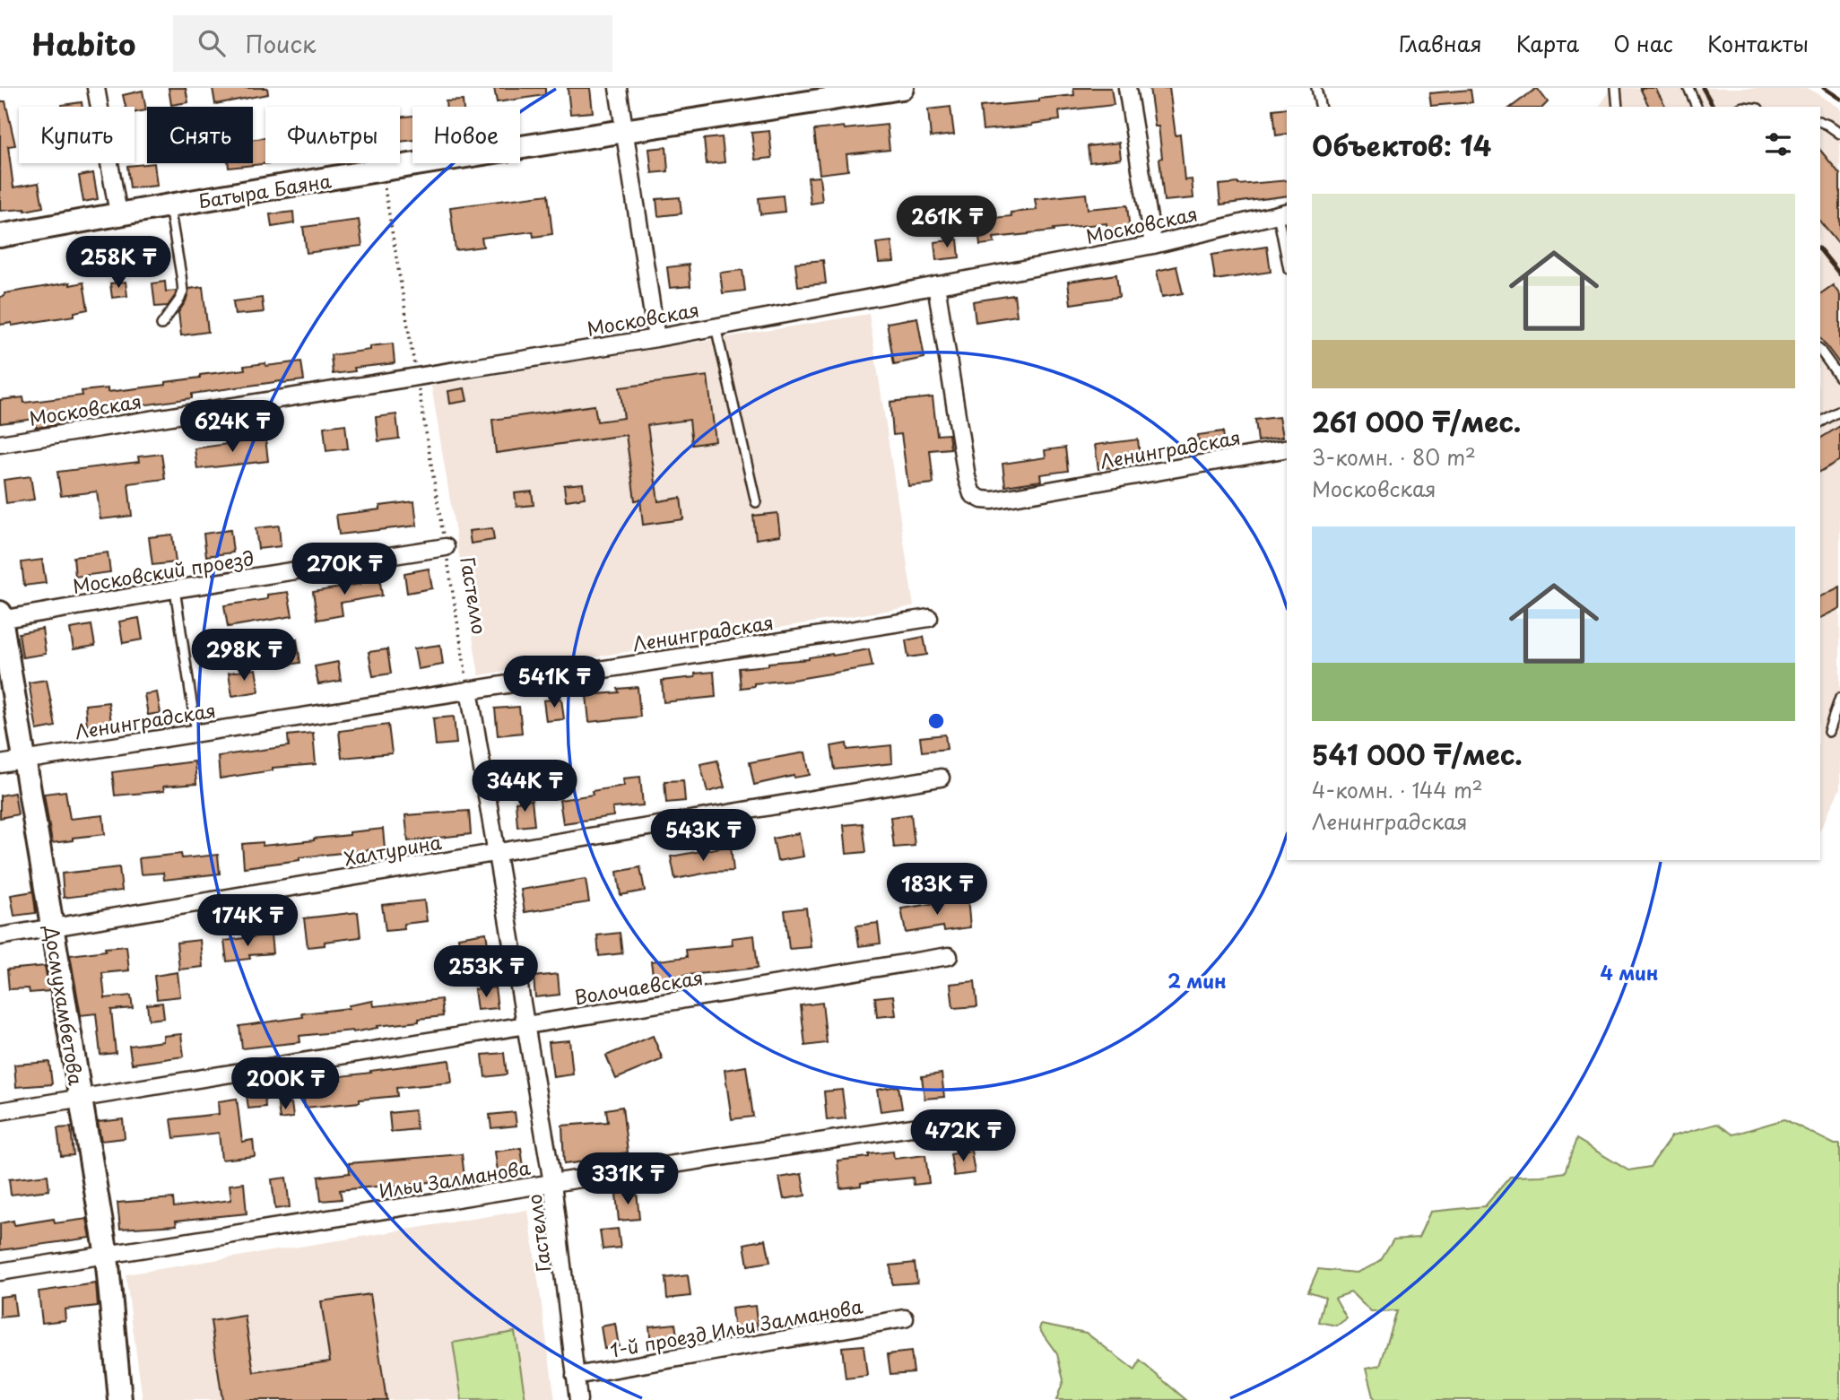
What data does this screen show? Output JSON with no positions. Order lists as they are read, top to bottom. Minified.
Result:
{"streets":{"street":["Батыра Баяна","Московская","Ленинградская","Московский проезд","Гастелло","Халтурина","Волочаевская","Досмухамбетова","Ильи Залманова","1-й проезд Ильи Залманова"]},"crossings":[["Батыра Баяна","Гастелло"],["Московская","Ленинградская"],["Московская","Гастелло"],["Ленинградская","Гастелло"],["Ленинградская","Досмухамбетова"],["Московский проезд","Гастелло"],["Московский проезд","Досмухамбетова"],["Гастелло","Халтурина"],["Гастелло","Волочаевская"],["Гастелло","Ильи Залманова"],["Гастелло","1-й проезд Ильи Залманова"],["Халтурина","Досмухамбетова"],["Волочаевская","Досмухамбетова"],["Досмухамбетова","Ильи Залманова"]],"page":{"header":"Habito","search":"Поиск","nav":["Главная","Карта","О нас","Контакты"],"chip":["Купить","Снять","Фильтры","Новое"],"heading":"Объектов: 14","list":[{"name":"261 000 ₸/мес.","note":"3-комн. · 80 m² · Московская"},{"name":"541 000 ₸/мес.","note":"4-комн. · 144 m² · Ленинградская"}],"price":["261K ₸","258K ₸","624K ₸","270K ₸","298K ₸","541K ₸","344K ₸","543K ₸","183K ₸","174K ₸","253K ₸","200K ₸","472K ₸","331K ₸"]},"rings":["4 мин","2 мин"]}
